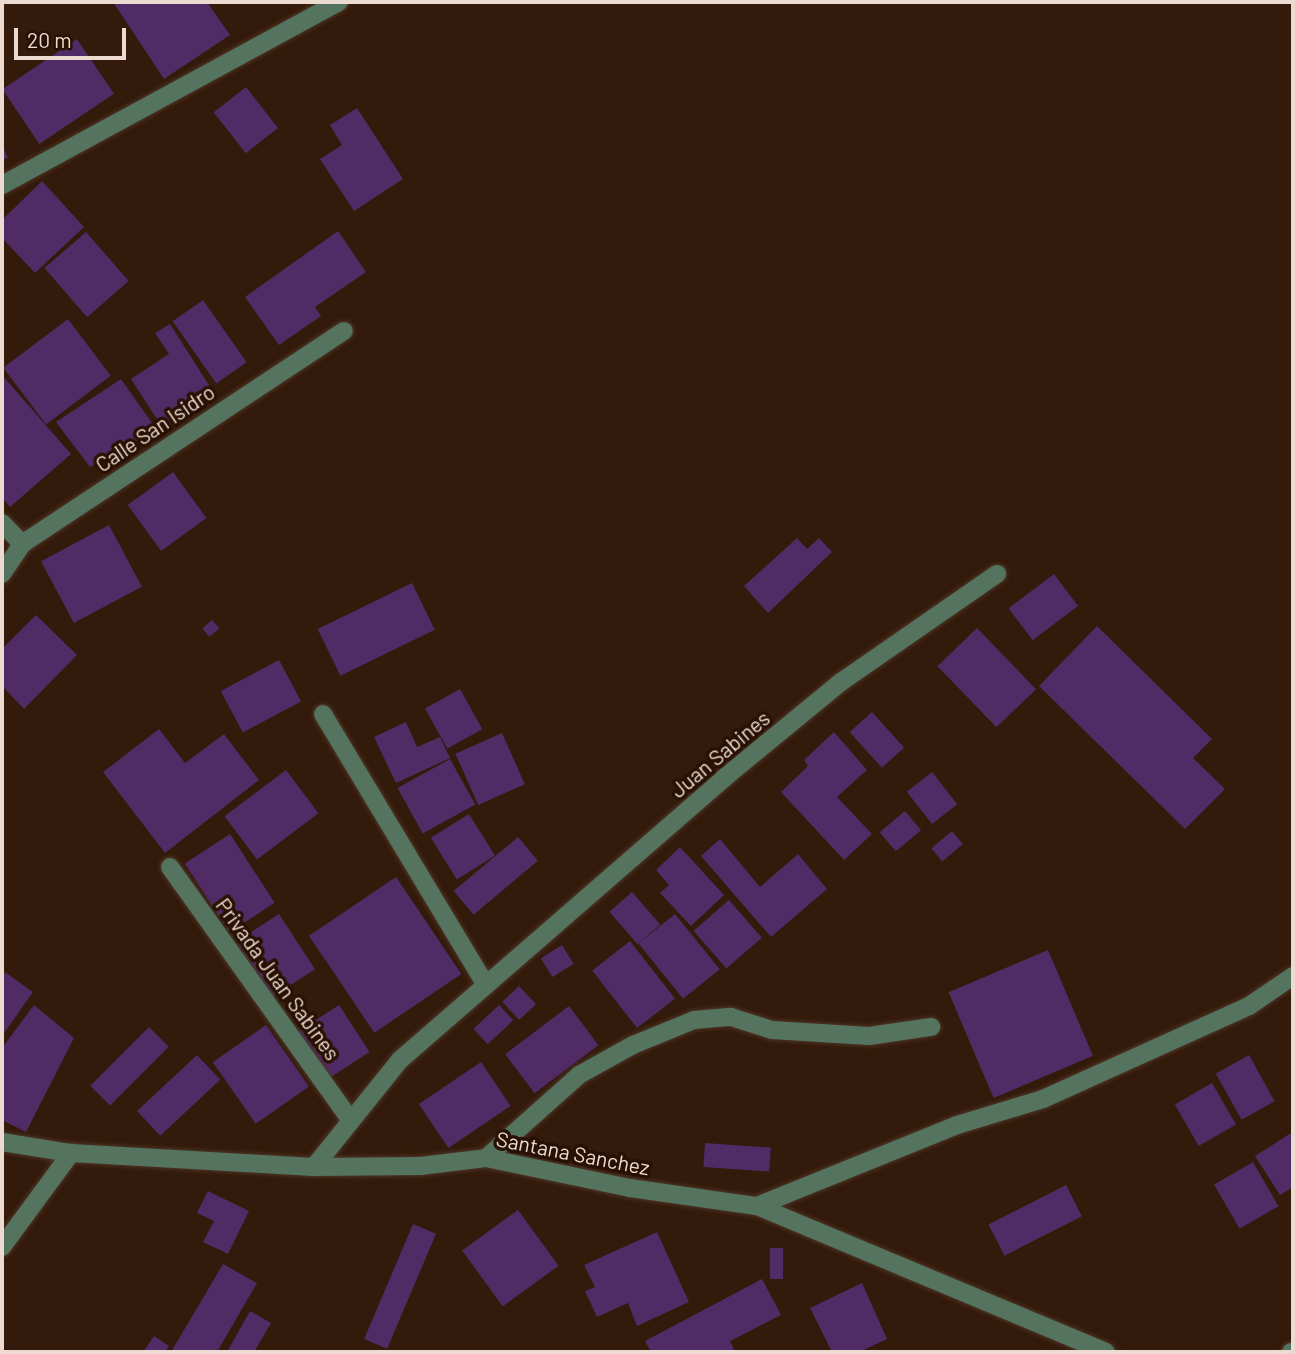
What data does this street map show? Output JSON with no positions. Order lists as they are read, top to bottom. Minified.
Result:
{"streets":{"street":["Calle San Isidro","Juan Sabines","Privada Juan Sabines","Santana Sanchez"]},"crossings":[["Juan Sabines","Privada Juan Sabines"],["Juan Sabines","Santana Sanchez"]],"scale_bar":"20 m"}
